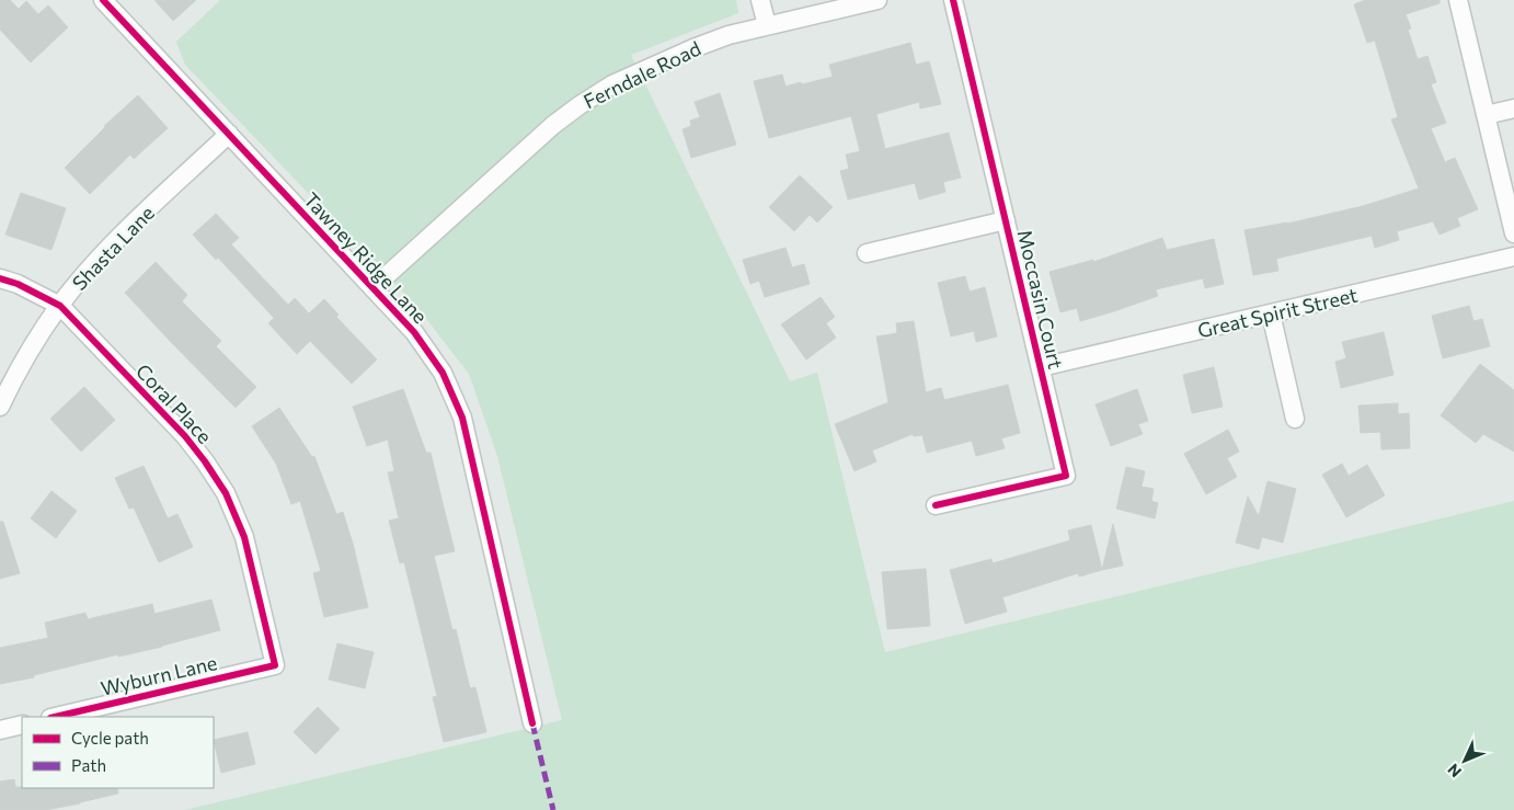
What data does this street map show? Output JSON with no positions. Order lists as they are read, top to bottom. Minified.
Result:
{"streets":{"street":["Ferndale Road","Shasta Lane","Tawney Ridge Lane","Moccasin Court","Great Spirit Street","Coral Place","Wyburn Lane"]},"crossings":[["Ferndale Road","Tawney Ridge Lane"],["Shasta Lane","Tawney Ridge Lane"],["Shasta Lane","Coral Place"],["Moccasin Court","Great Spirit Street"],["Coral Place","Wyburn Lane"]],"legend":["Cycle path","Path"],"north":"bottom left"}
